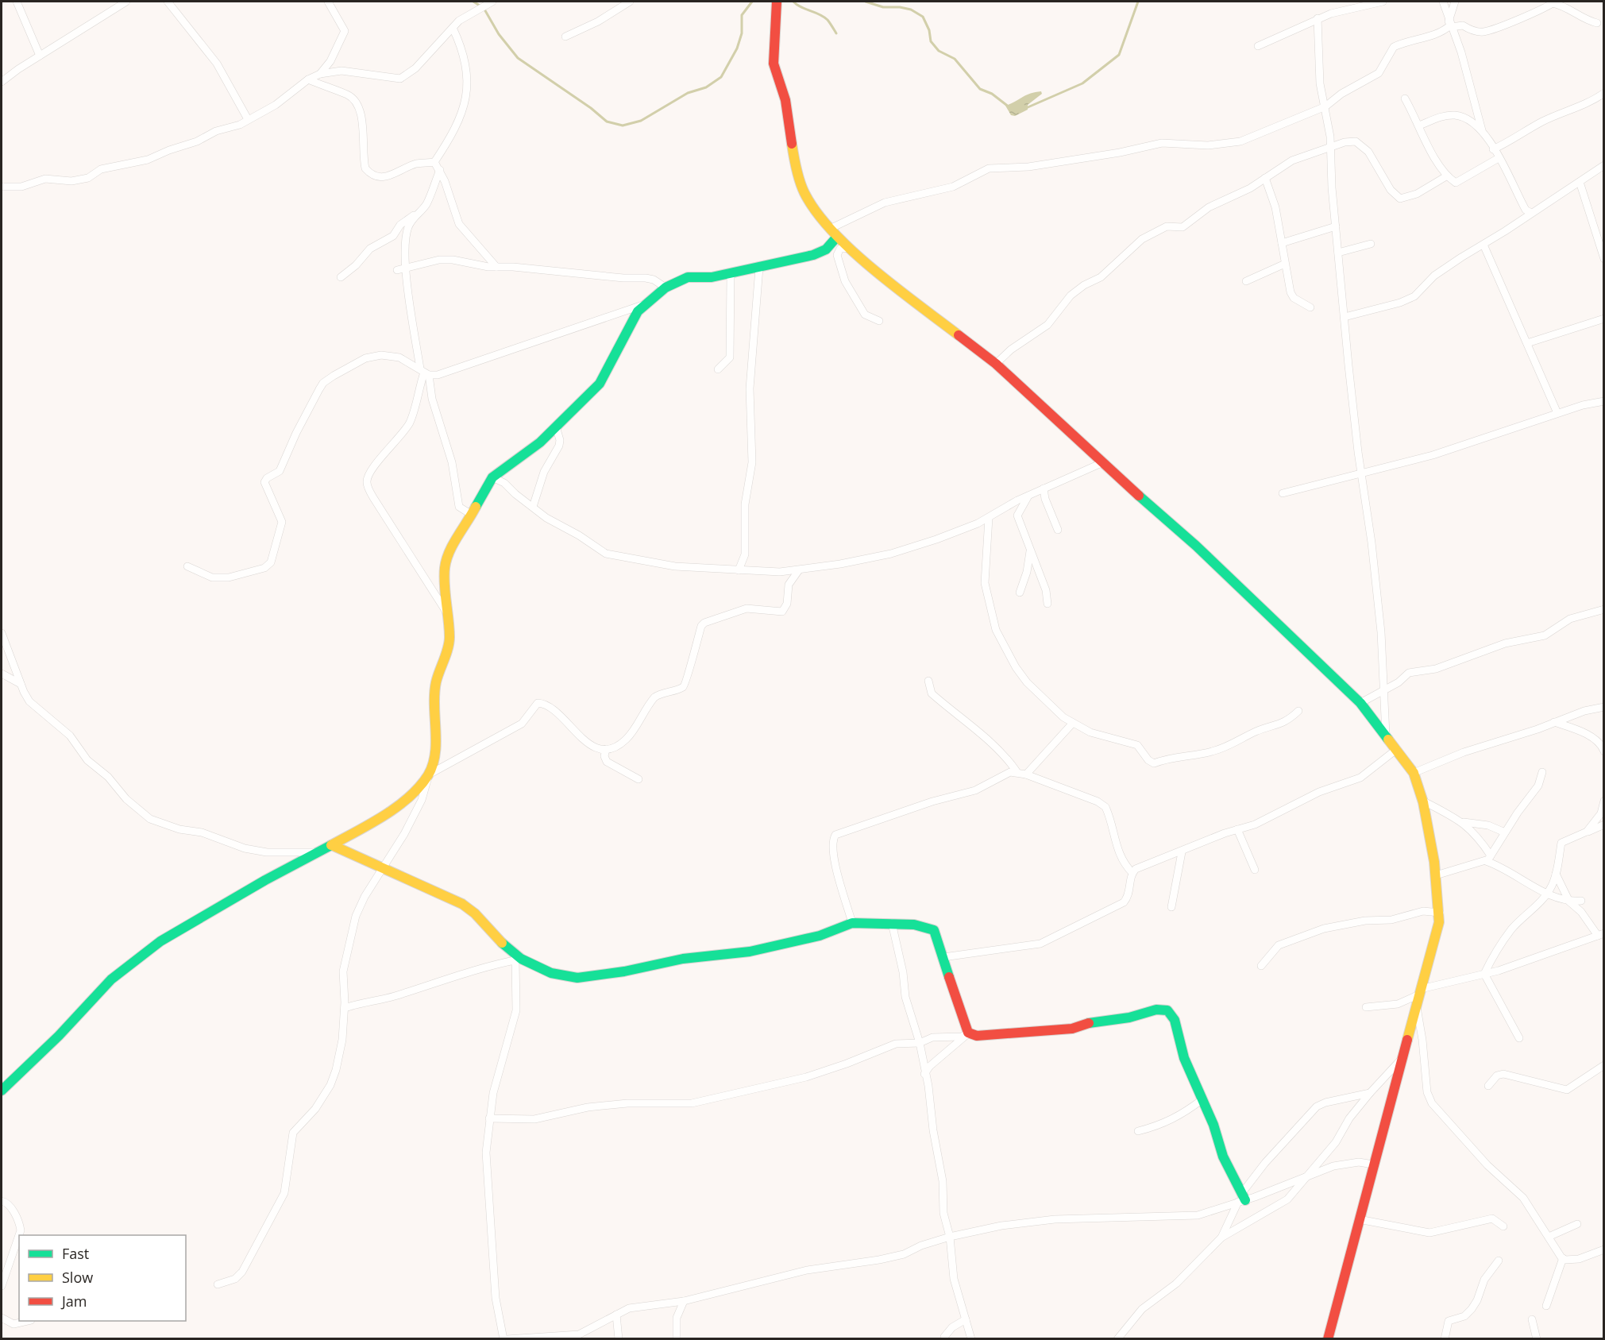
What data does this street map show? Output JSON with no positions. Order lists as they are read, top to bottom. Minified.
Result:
{"legend":["Fast","Slow","Jam"]}
